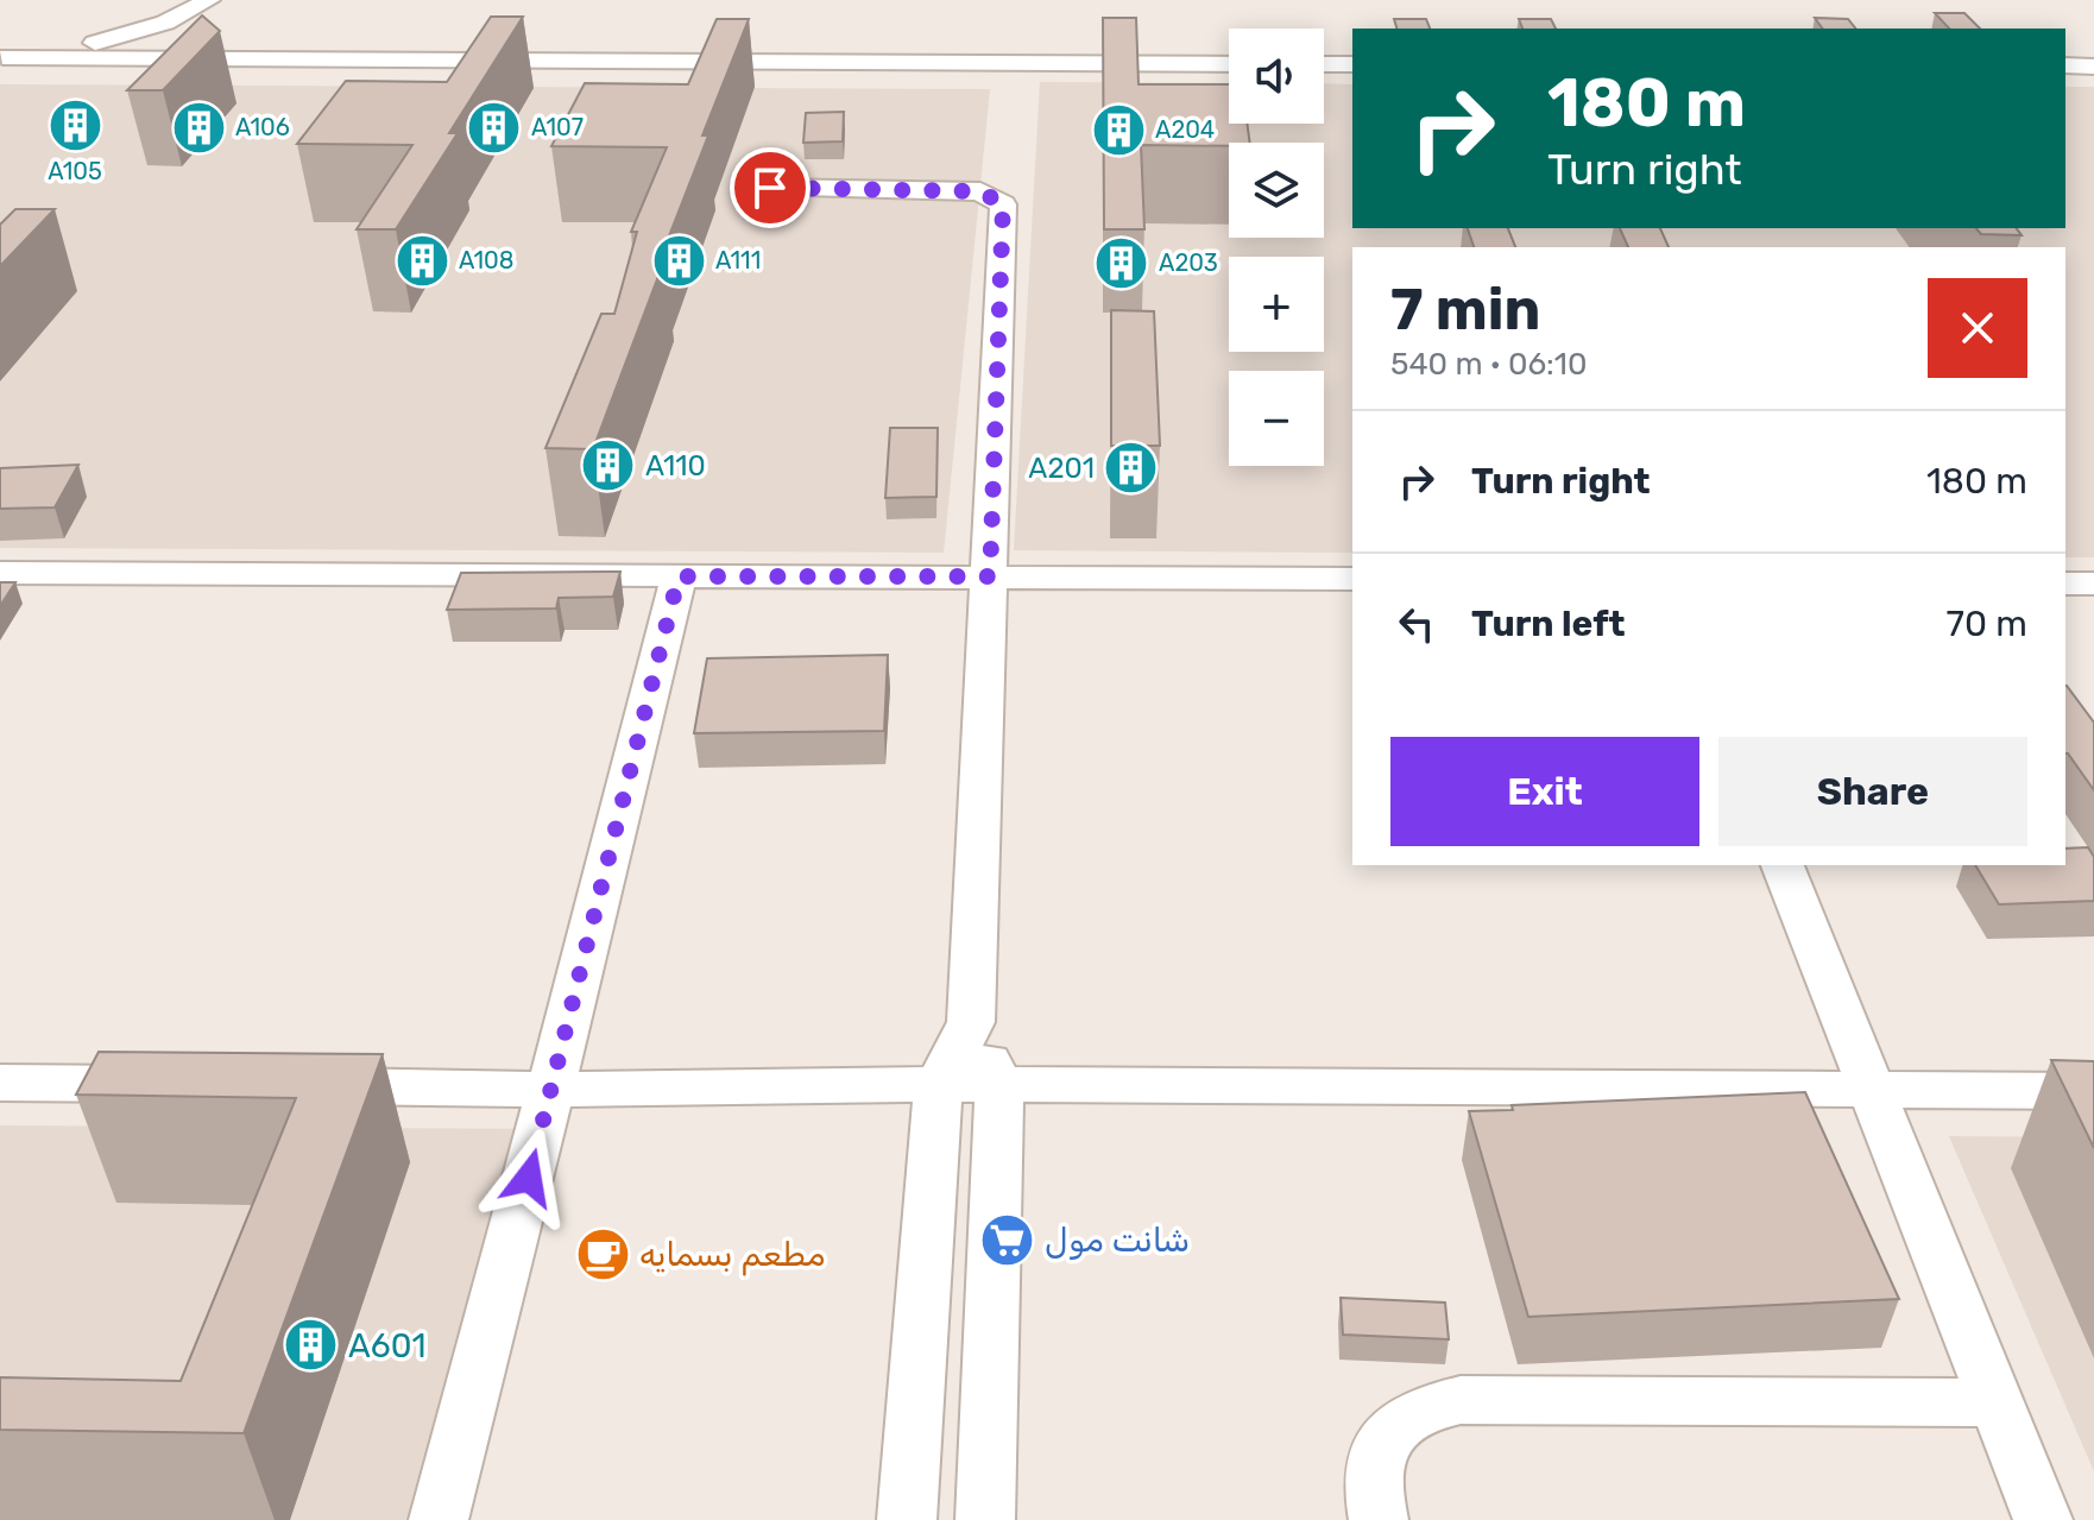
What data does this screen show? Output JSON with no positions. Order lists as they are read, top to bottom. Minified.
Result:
{"places":{"building":["A105","A106","A107","A204","A108","A111","A203","A110","A201","A601"],"supermarket":["شانت مول"],"cafe":["مطعم بسمايه"]},"page":{"map_buttons":["+","−"],"turn":["180 m","Turn right"],"heading":["7 min","540 m · 06:10"],"list":[{"name":"Turn right","value":"180 m"},{"name":"Turn left","value":"70 m"}],"buttons":["Exit","Share"]}}
